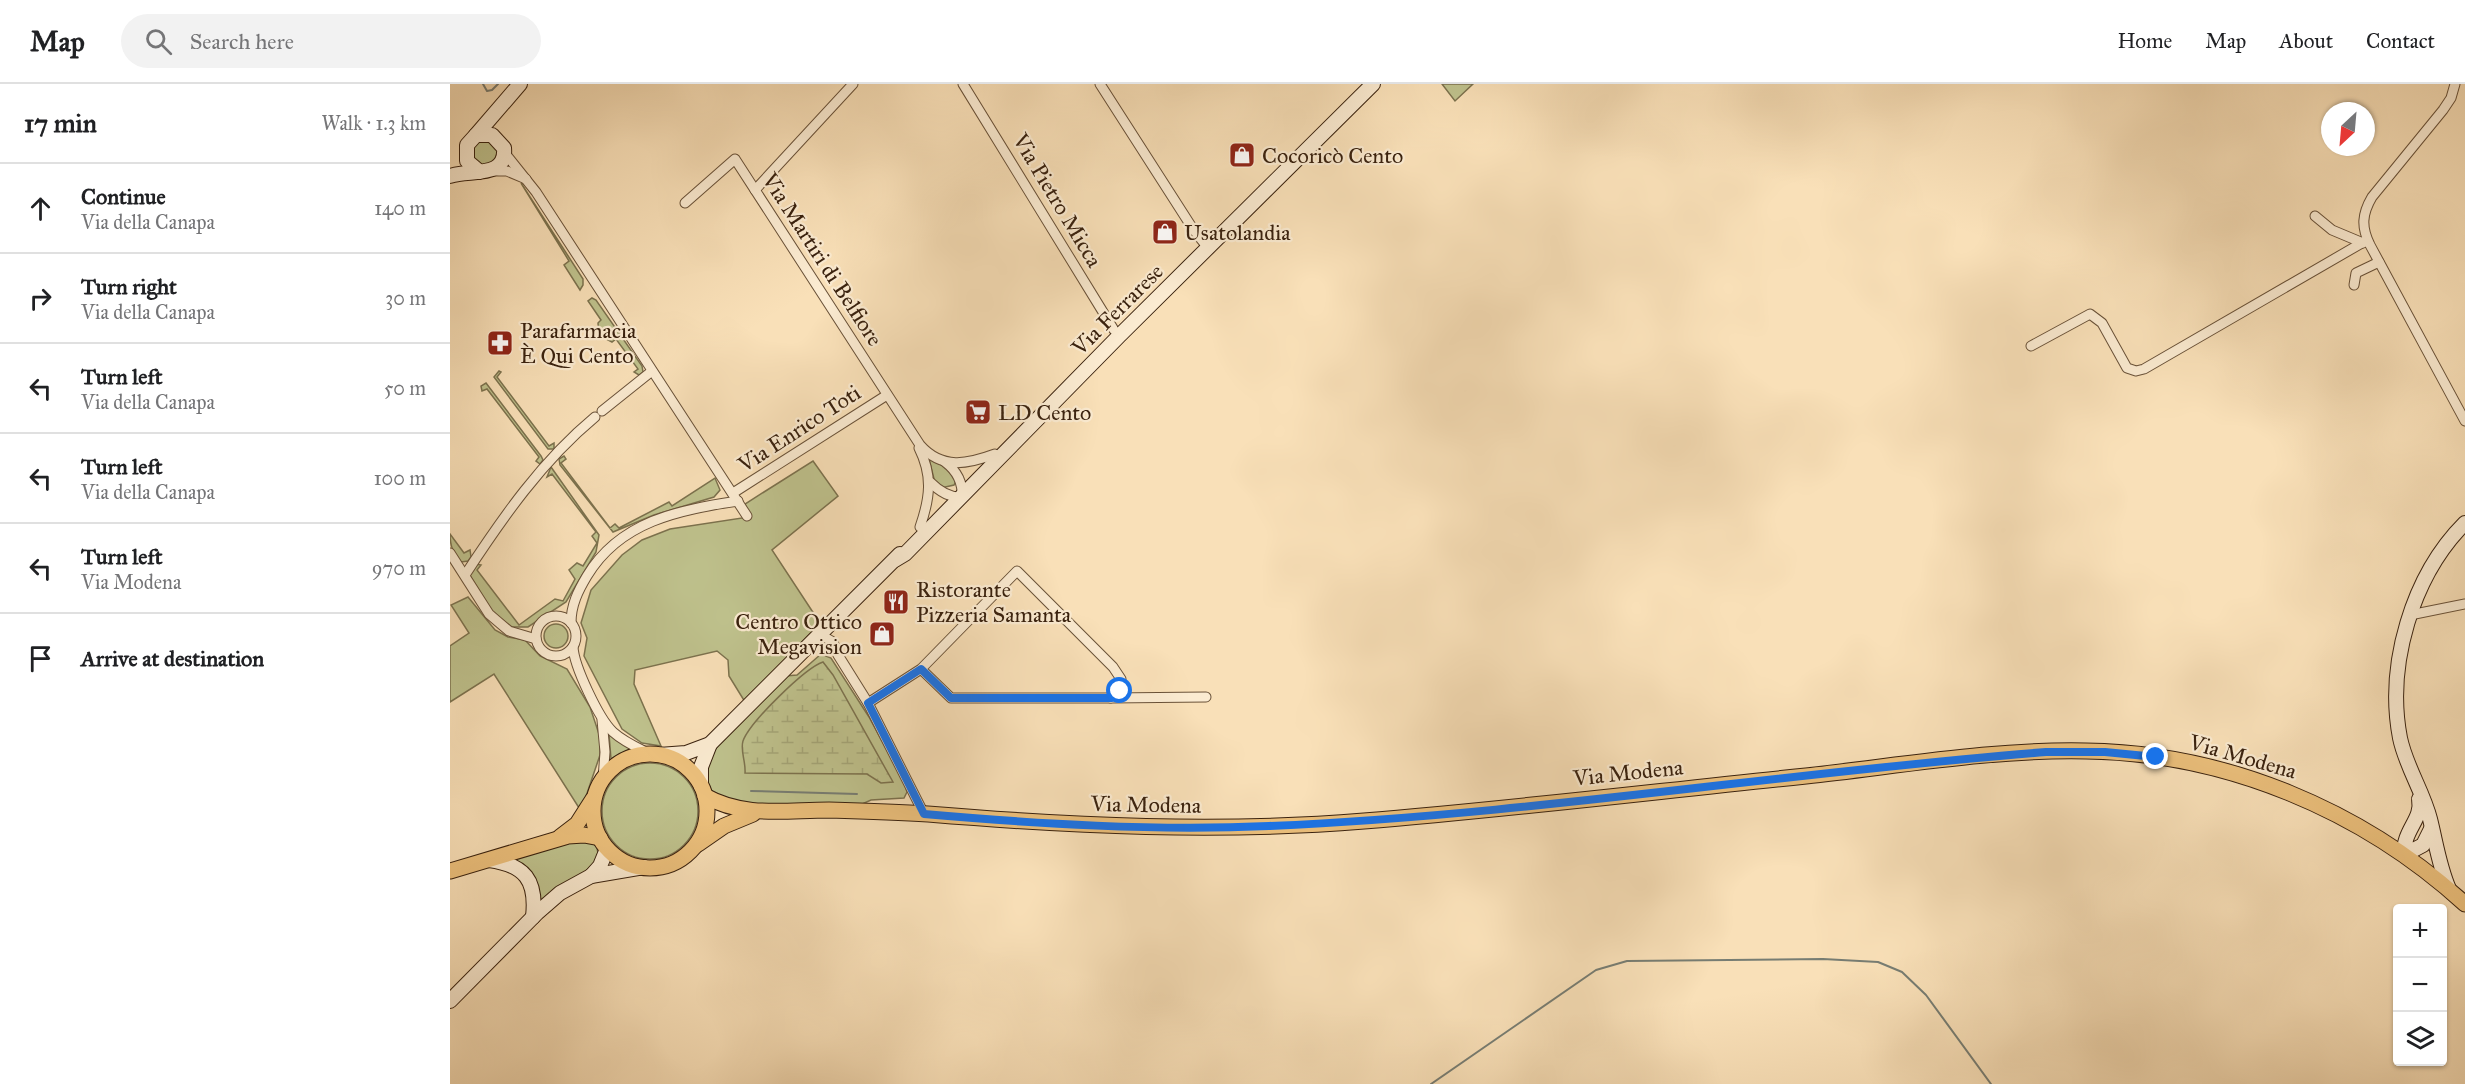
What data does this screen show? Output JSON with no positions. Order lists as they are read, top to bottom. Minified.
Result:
{"streets":{"main road":["Via Ferrarese","Via Modena"],"street":["Via Pietro Micca","Via Martiri di Belfiore","Via Enrico Toti"]},"crossings":[["Via Pietro Micca","Via Ferrarese"],["Via Martiri di Belfiore","Via Ferrarese"],["Via Martiri di Belfiore","Via Enrico Toti"],["Via Ferrarese","Via Modena"]],"places":{"shop":["Cocoricò Cento","Usatolandia","Centro Ottico Megavision"],"pharmacy":["Parafarmacia È Qui Cento"],"supermarket":["LD Cento"],"restaurant":["Ristorante Pizzeria Samanta"]},"north":"bottom left","page":{"header":"Map","search":"Search here","nav":["Home","Map","About","Contact"],"heading":["17 min","Walk · 1.3 km"],"list":[["Continue","Via della Canapa","140 m"],["Turn right","Via della Canapa","30 m"],["Turn left","Via della Canapa","50 m"],["Turn left","Via della Canapa","100 m"],["Turn left","Via Modena","970 m"],"Arrive at destination"],"map_buttons":["+","−"]}}
